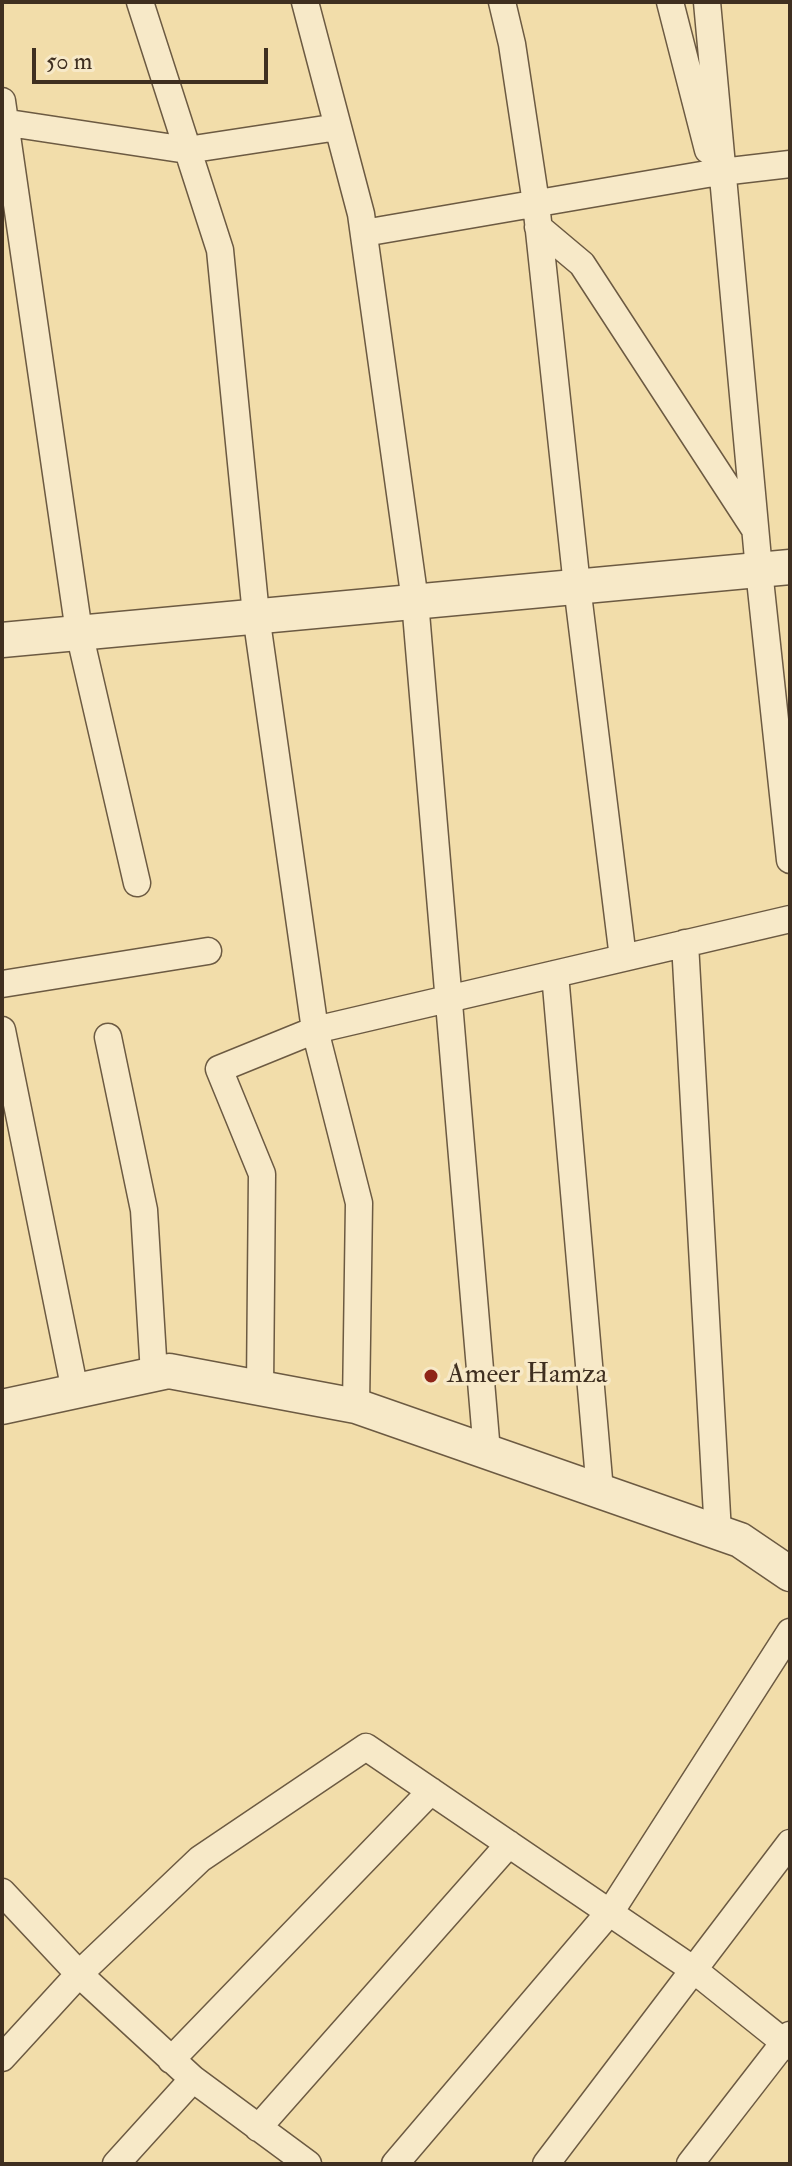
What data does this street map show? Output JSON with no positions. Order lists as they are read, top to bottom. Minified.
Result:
{"places":["Ameer Hamza"],"scale_bar":"50 m"}
